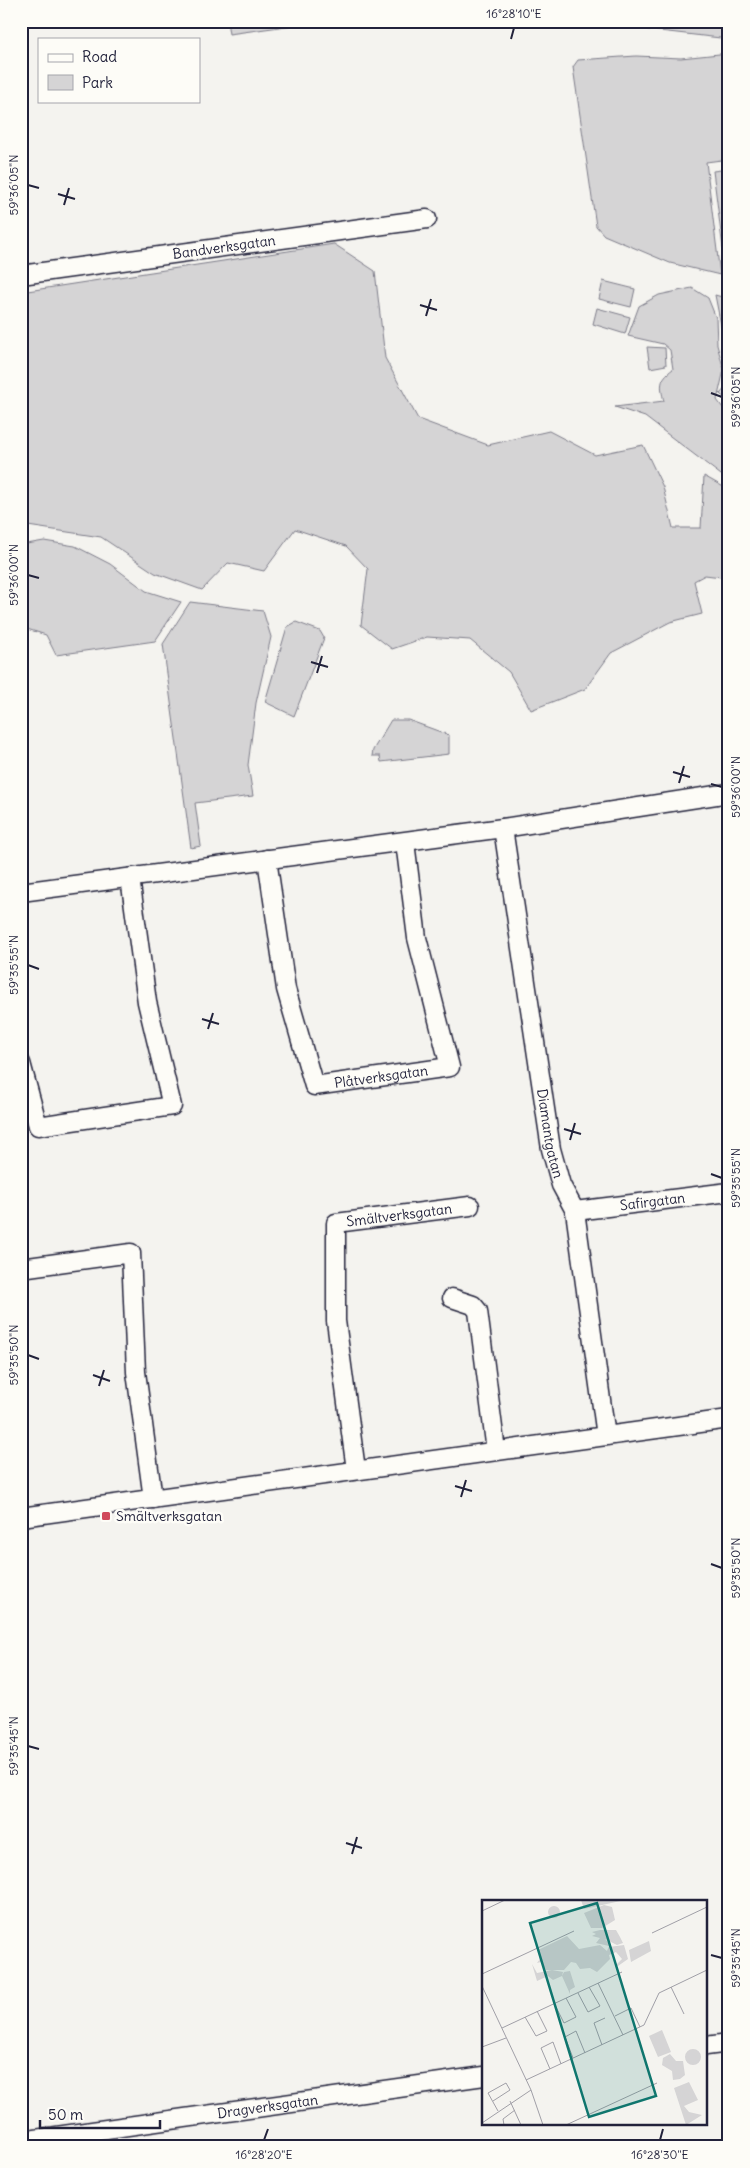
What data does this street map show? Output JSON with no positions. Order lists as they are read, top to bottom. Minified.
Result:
{"streets":{"street":["Bandverksgatan","Plåtverksgatan","Diamantgatan","Safirgatan","Smältverksgatan","Dragverksgatan"]},"crossings":[["Diamantgatan","Safirgatan"]],"places":{"transit":["Smältverksgatan"]},"legend":["Road","Park"],"scale_bar":"50 m","coordinates":["16°28'10\"E","59°36'05\"N","59°36'00\"N","59°35'55\"N","59°35'50\"N","59°35'45\"N","16°28'20\"E","16°28'30\"E"]}
